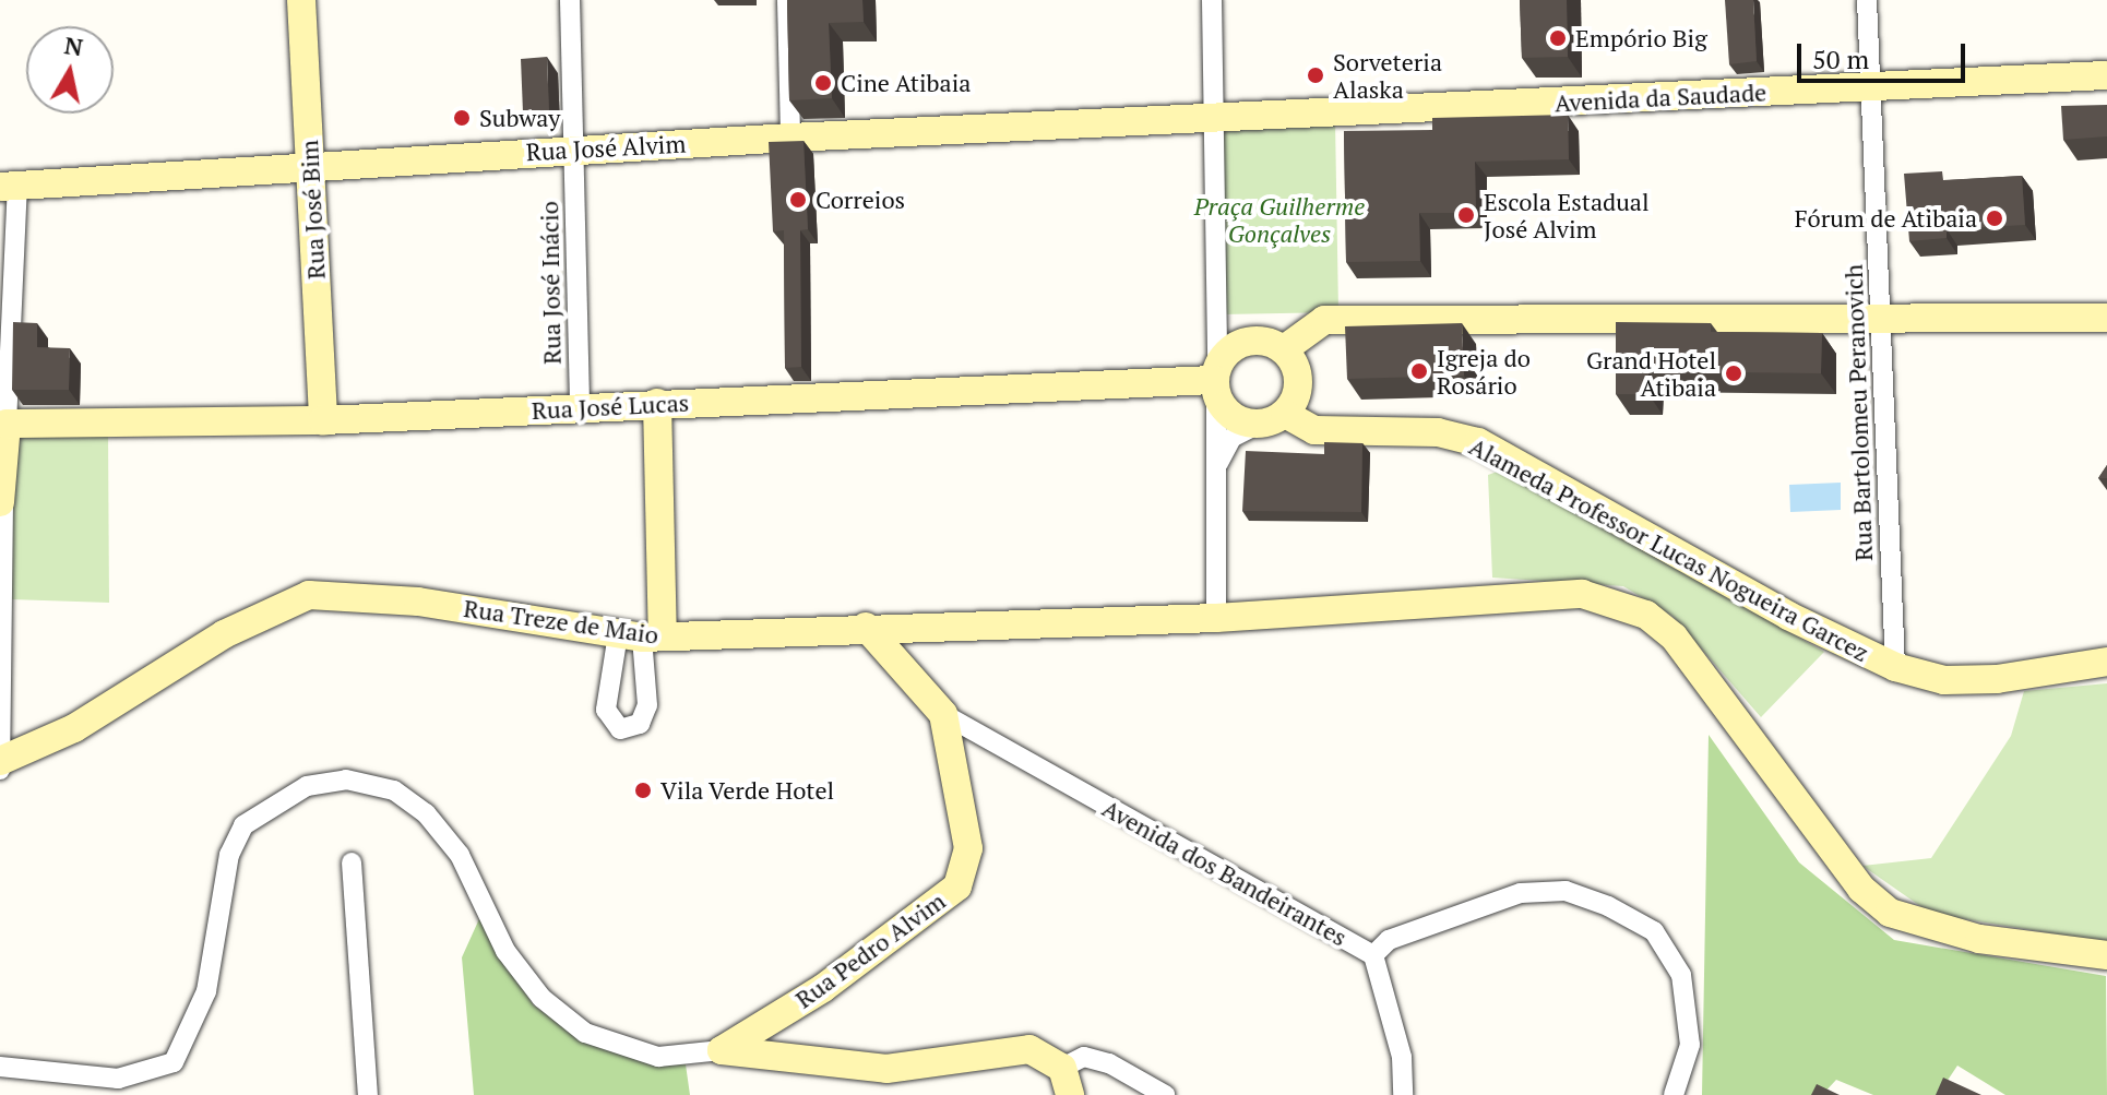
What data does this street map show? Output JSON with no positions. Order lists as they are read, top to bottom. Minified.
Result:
{"streets":{"street":["Avenida da Saudade","Rua José Alvim","Rua José Bim","Rua José Inácio","Rua José Lucas","Rua Bartolomeu Peranovich","Alameda Professor Lucas Nogueira Garcez","Rua Treze de Maio","Avenida dos Bandeirantes","Rua Pedro Alvim"]},"crossings":[["Avenida da Saudade","Rua José Alvim"],["Avenida da Saudade","Rua Bartolomeu Peranovich"],["Rua José Alvim","Rua José Bim"],["Rua José Alvim","Rua José Inácio"],["Rua José Bim","Rua José Lucas"],["Rua José Inácio","Rua José Lucas"],["Rua José Lucas","Alameda Professor Lucas Nogueira Garcez"],["Rua Bartolomeu Peranovich","Alameda Professor Lucas Nogueira Garcez"],["Rua Treze de Maio","Avenida dos Bandeirantes"],["Avenida dos Bandeirantes","Rua Pedro Alvim"]],"parks":["Praça Guilherme Gonçalves"],"places":["Empório Big","Sorveteria Alaska","Cine Atibaia","Subway","Correios","Escola Estadual José Alvim","Fórum de Atibaia","Igreja do Rosário","Grand Hotel Atibaia","Vila Verde Hotel"],"scale_bar":"50 m","north":"top"}
